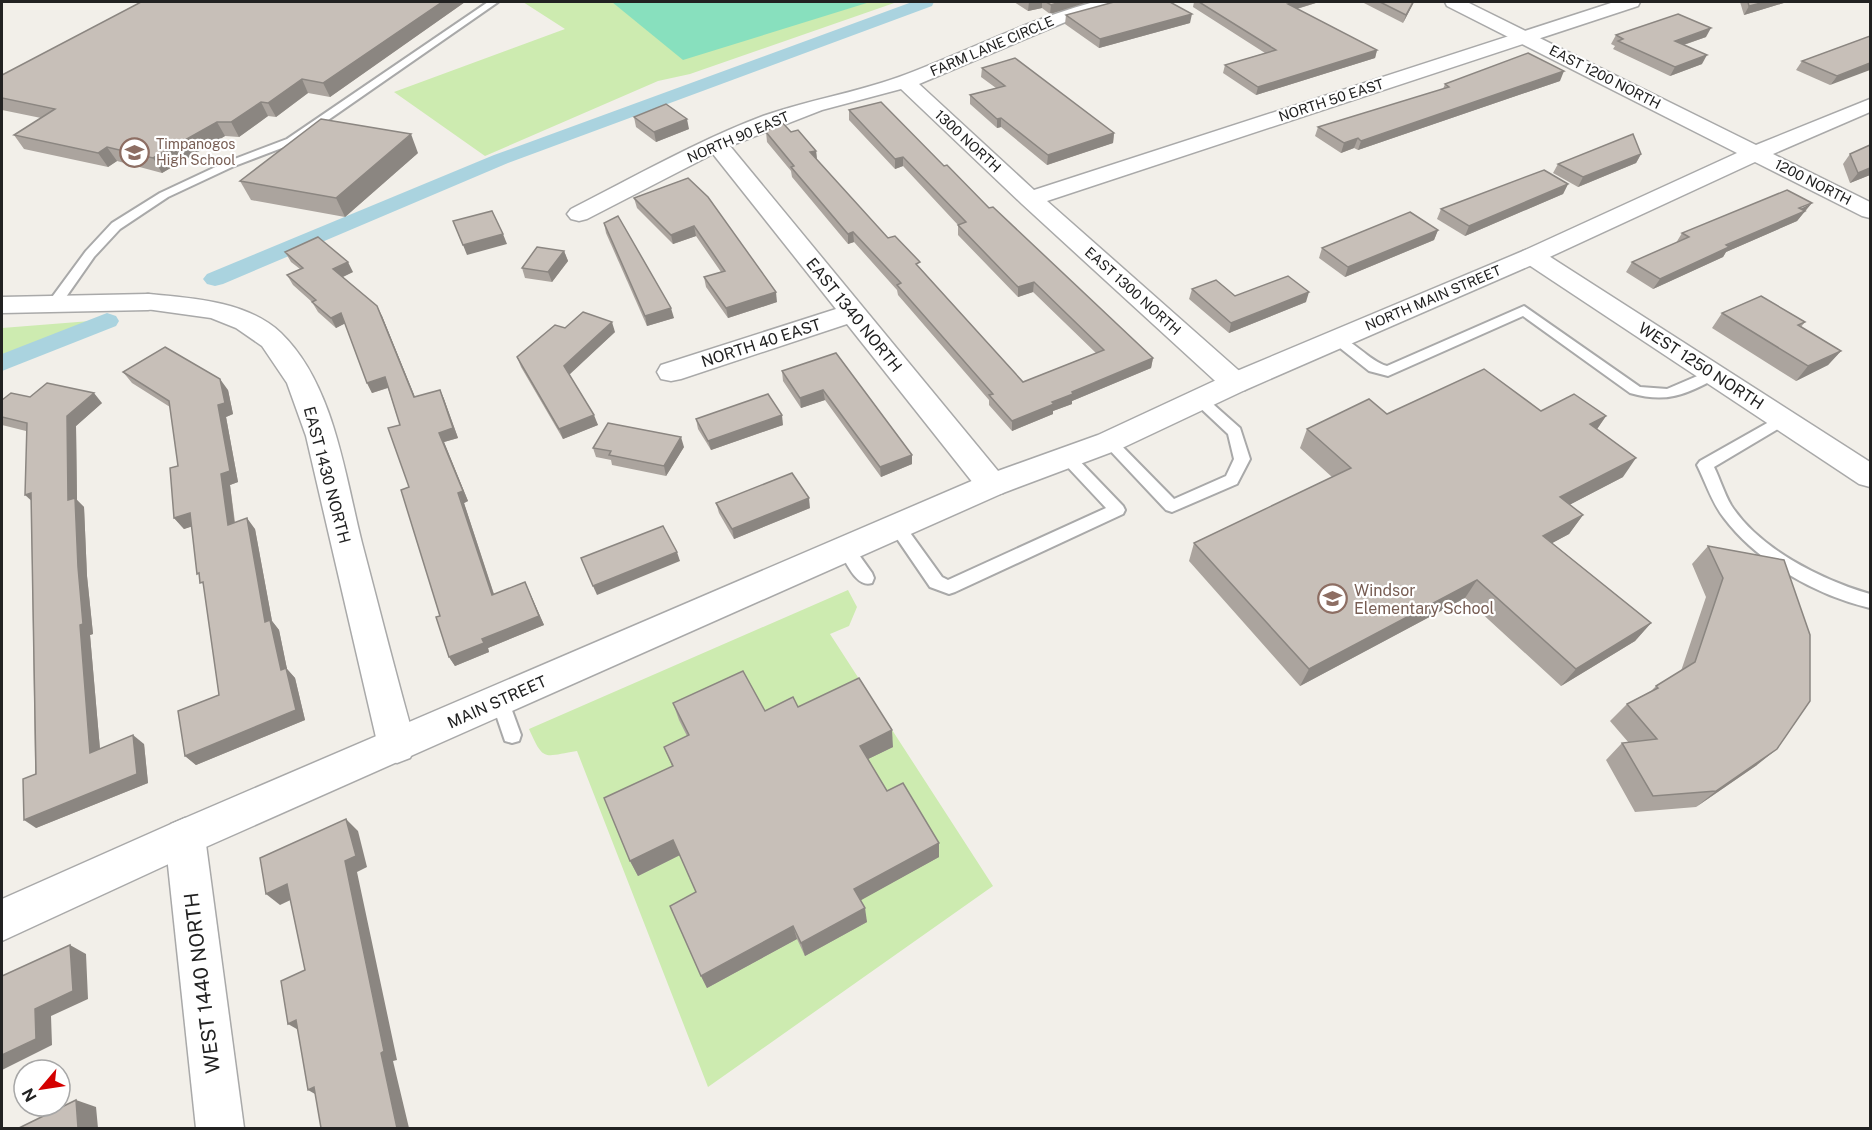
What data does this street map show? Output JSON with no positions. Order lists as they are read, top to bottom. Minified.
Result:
{"streets":{"street":["FARM LANE CIRCLE","EAST 1200 NORTH","NORTH 50 EAST","NORTH 90 EAST","1300 NORTH","1200 NORTH","EAST 1300 NORTH","NORTH MAIN STREET","EAST 1340 NORTH","NORTH 40 EAST","WEST 1250 NORTH","EAST 1430 NORTH","MAIN STREET","WEST 1440 NORTH"]},"crossings":[["FARM LANE CIRCLE","NORTH 90 EAST"],["FARM LANE CIRCLE","1300 NORTH"],["EAST 1200 NORTH","NORTH 50 EAST"],["EAST 1200 NORTH","1200 NORTH"],["EAST 1200 NORTH","NORTH MAIN STREET"],["NORTH 50 EAST","1300 NORTH"],["NORTH 50 EAST","EAST 1300 NORTH"],["NORTH 90 EAST","1300 NORTH"],["NORTH 90 EAST","EAST 1340 NORTH"],["1300 NORTH","EAST 1300 NORTH"],["1200 NORTH","NORTH MAIN STREET"],["EAST 1300 NORTH","NORTH MAIN STREET"],["NORTH MAIN STREET","EAST 1340 NORTH"],["NORTH MAIN STREET","WEST 1250 NORTH"],["NORTH MAIN STREET","MAIN STREET"],["EAST 1340 NORTH","NORTH 40 EAST"],["EAST 1340 NORTH","MAIN STREET"],["EAST 1430 NORTH","MAIN STREET"],["MAIN STREET","WEST 1440 NORTH"]],"places":{"school or university":["Timpanogos High School","Windsor Elementary School"]},"north":"bottom left"}
